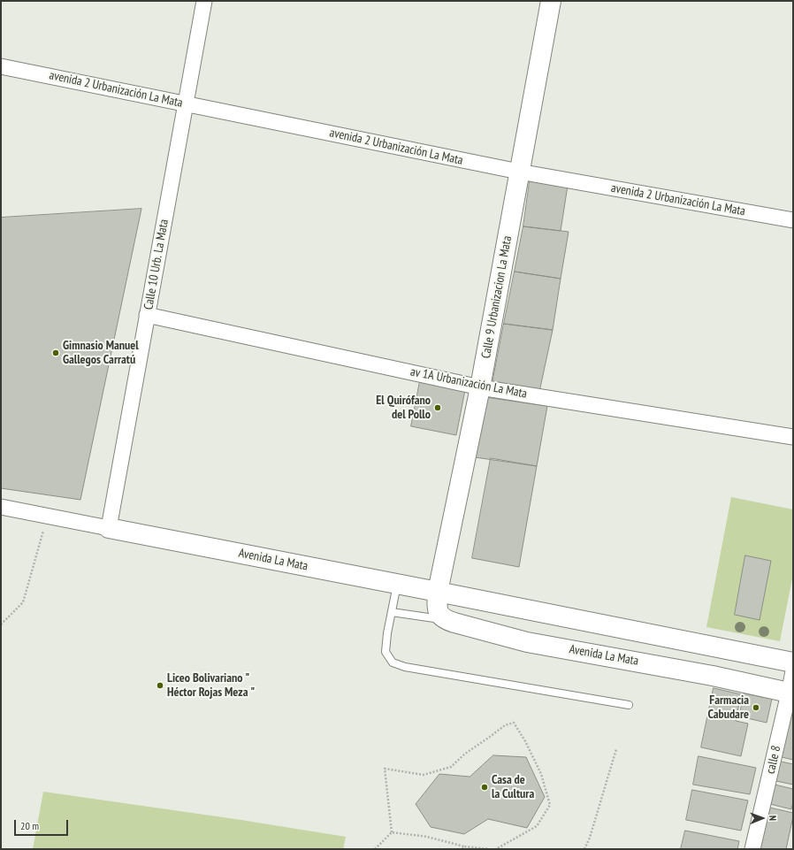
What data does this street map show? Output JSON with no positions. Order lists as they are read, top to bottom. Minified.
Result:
{"streets":{"street":["avenida 2 Urbanización La Mata","Calle 10 Urb. La Mata","Calle 9 Urbanizacion La Mata","av 1A Urbanización La Mata","Avenida La Mata","calle 8"]},"crossings":[["avenida 2 Urbanización La Mata","Calle 10 Urb. La Mata"],["avenida 2 Urbanización La Mata","Calle 9 Urbanizacion La Mata"],["Calle 10 Urb. La Mata","av 1A Urbanización La Mata"],["Calle 10 Urb. La Mata","Avenida La Mata"],["Calle 9 Urbanizacion La Mata","av 1A Urbanización La Mata"],["Calle 9 Urbanizacion La Mata","Avenida La Mata"],["Avenida La Mata","calle 8"]],"places":["Gimnasio Manuel Gallegos Carratú","El Quirófano del Pollo","Liceo Bolivariano \" Héctor Rojas Meza \"","Farmacia Cabudare","Casa de la Cultura"],"scale_bar":"20 m","north":"right"}
